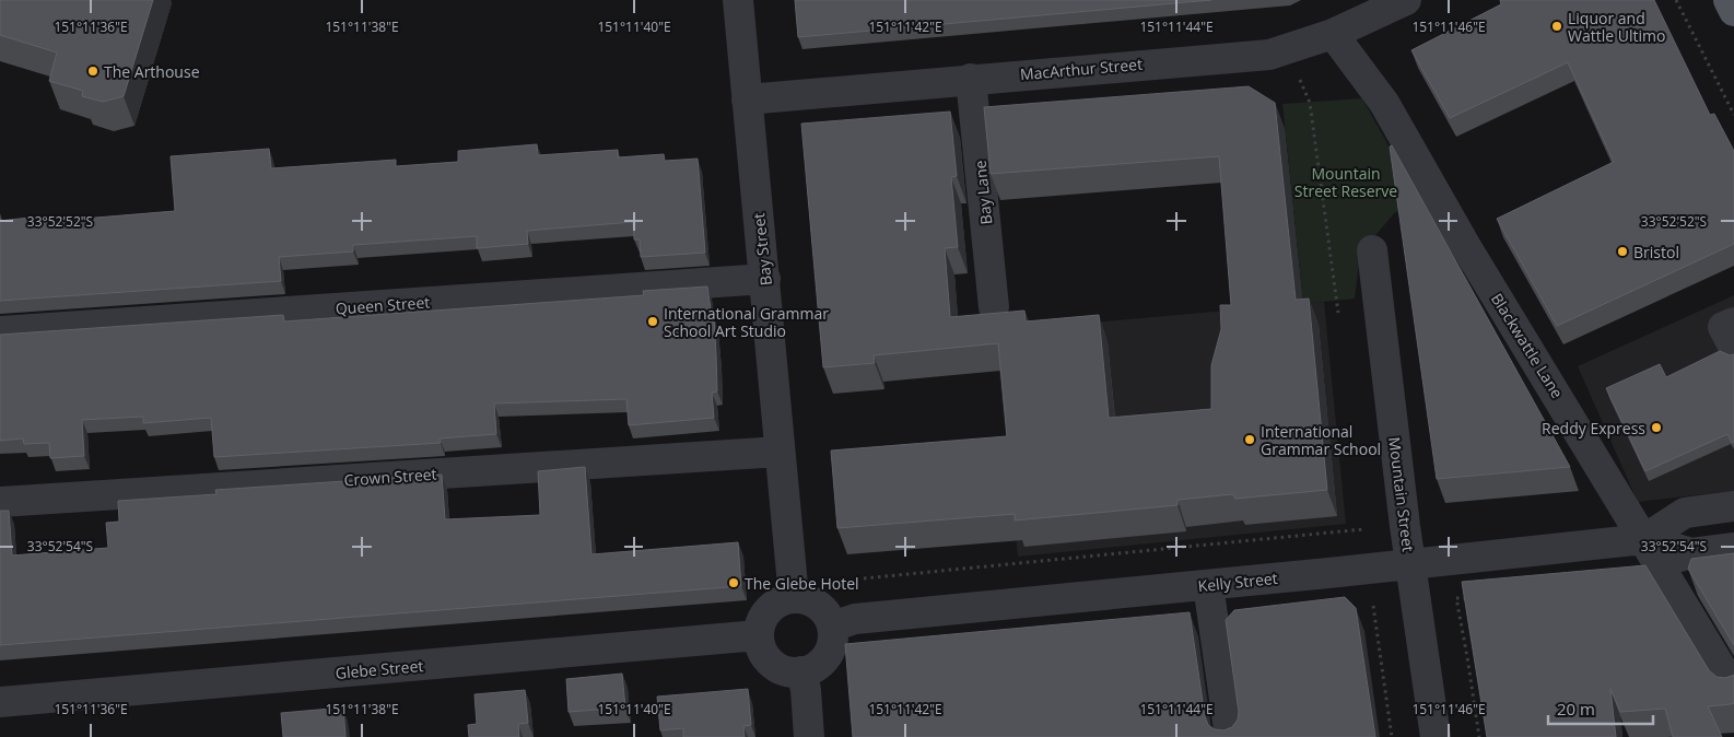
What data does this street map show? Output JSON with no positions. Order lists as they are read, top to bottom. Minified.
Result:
{"streets":{"street":["MacArthur Street","Bay Lane","Bay Street","Queen Street","Blackwattle Lane","Crown Street","Mountain Street","Kelly Street","Glebe Street"]},"crossings":[["MacArthur Street","Bay Lane"],["MacArthur Street","Bay Street"],["MacArthur Street","Blackwattle Lane"],["Bay Street","Queen Street"],["Bay Street","Crown Street"],["Bay Street","Kelly Street"],["Bay Street","Glebe Street"],["Blackwattle Lane","Kelly Street"],["Mountain Street","Kelly Street"],["Kelly Street","Glebe Street"]],"parks":["Mountain Street Reserve"],"places":["Liquor and Wattle Ultimo","The Arthouse","Bristol","International Grammar School Art Studio","Reddy Express","International Grammar School","The Glebe Hotel"],"scale_bar":"20 m","coordinates":["151°11'36\"E","151°11'38\"E","151°11'40\"E","151°11'42\"E","151°11'44\"E","151°11'46\"E","33°52'52\"S","33°52'54\"S"]}
